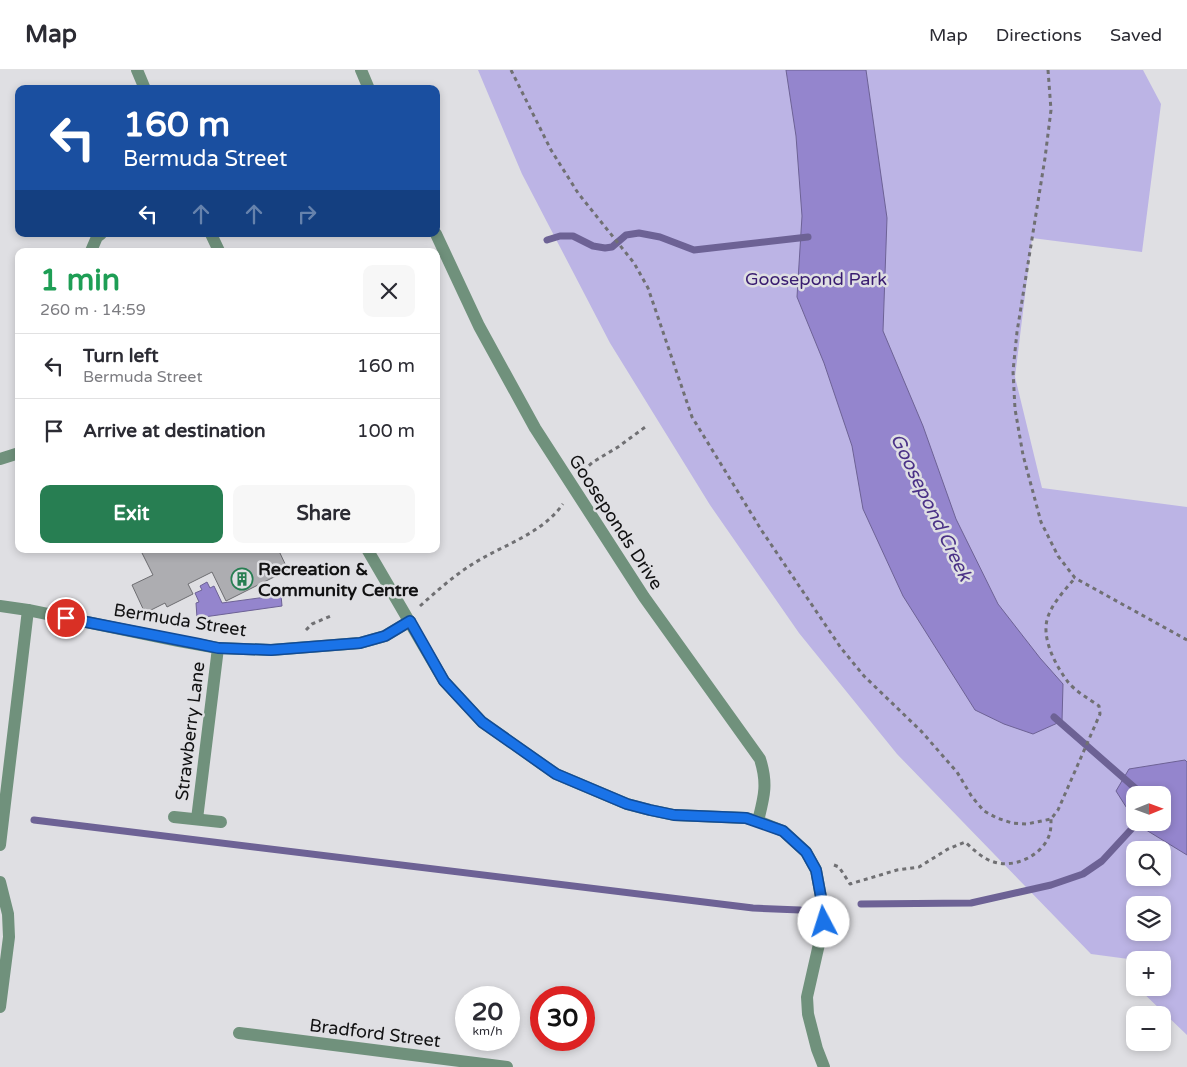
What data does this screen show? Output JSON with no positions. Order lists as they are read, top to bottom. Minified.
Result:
{"streets":{"street":["Gooseponds Drive","Bermuda Street","Strawberry Lane","Bradford Street"]},"crossings":[["Bermuda Street","Strawberry Lane"]],"water":["Goosepond Creek"],"parks":["Goosepond Park"],"places":{"building":["Recreation & Community Centre"]},"north":"right","page":{"header":"Map","nav":["Map","Directions","Saved"],"turn":["160 m","Bermuda Street"],"heading":["1 min","260 m · 14:59"],"list":[{"name":"Turn left","note":"Bermuda Street","value":"160 m"},{"name":"Arrive at destination","value":"100 m"}],"buttons":["Exit","Share"],"map_buttons":["+","−"],"speed":"20 km/h","limit":"30"}}
